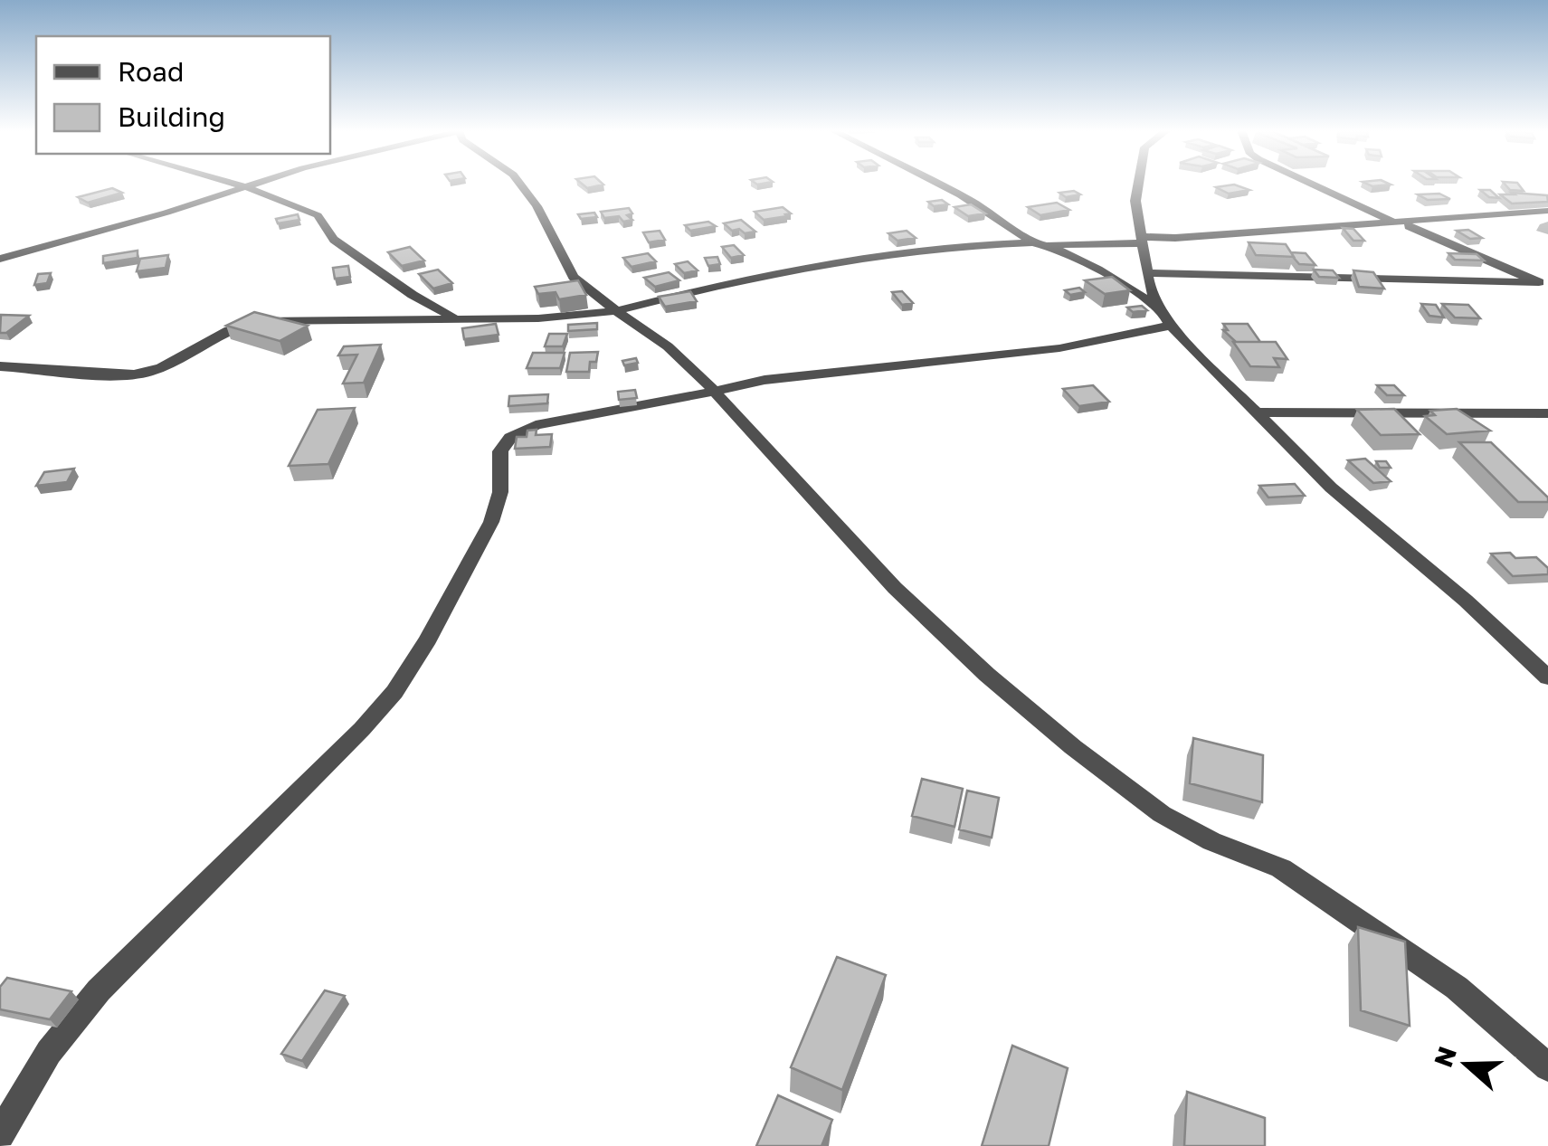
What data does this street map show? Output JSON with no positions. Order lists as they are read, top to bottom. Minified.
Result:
{"legend":["Road","Building"],"north":"left"}
